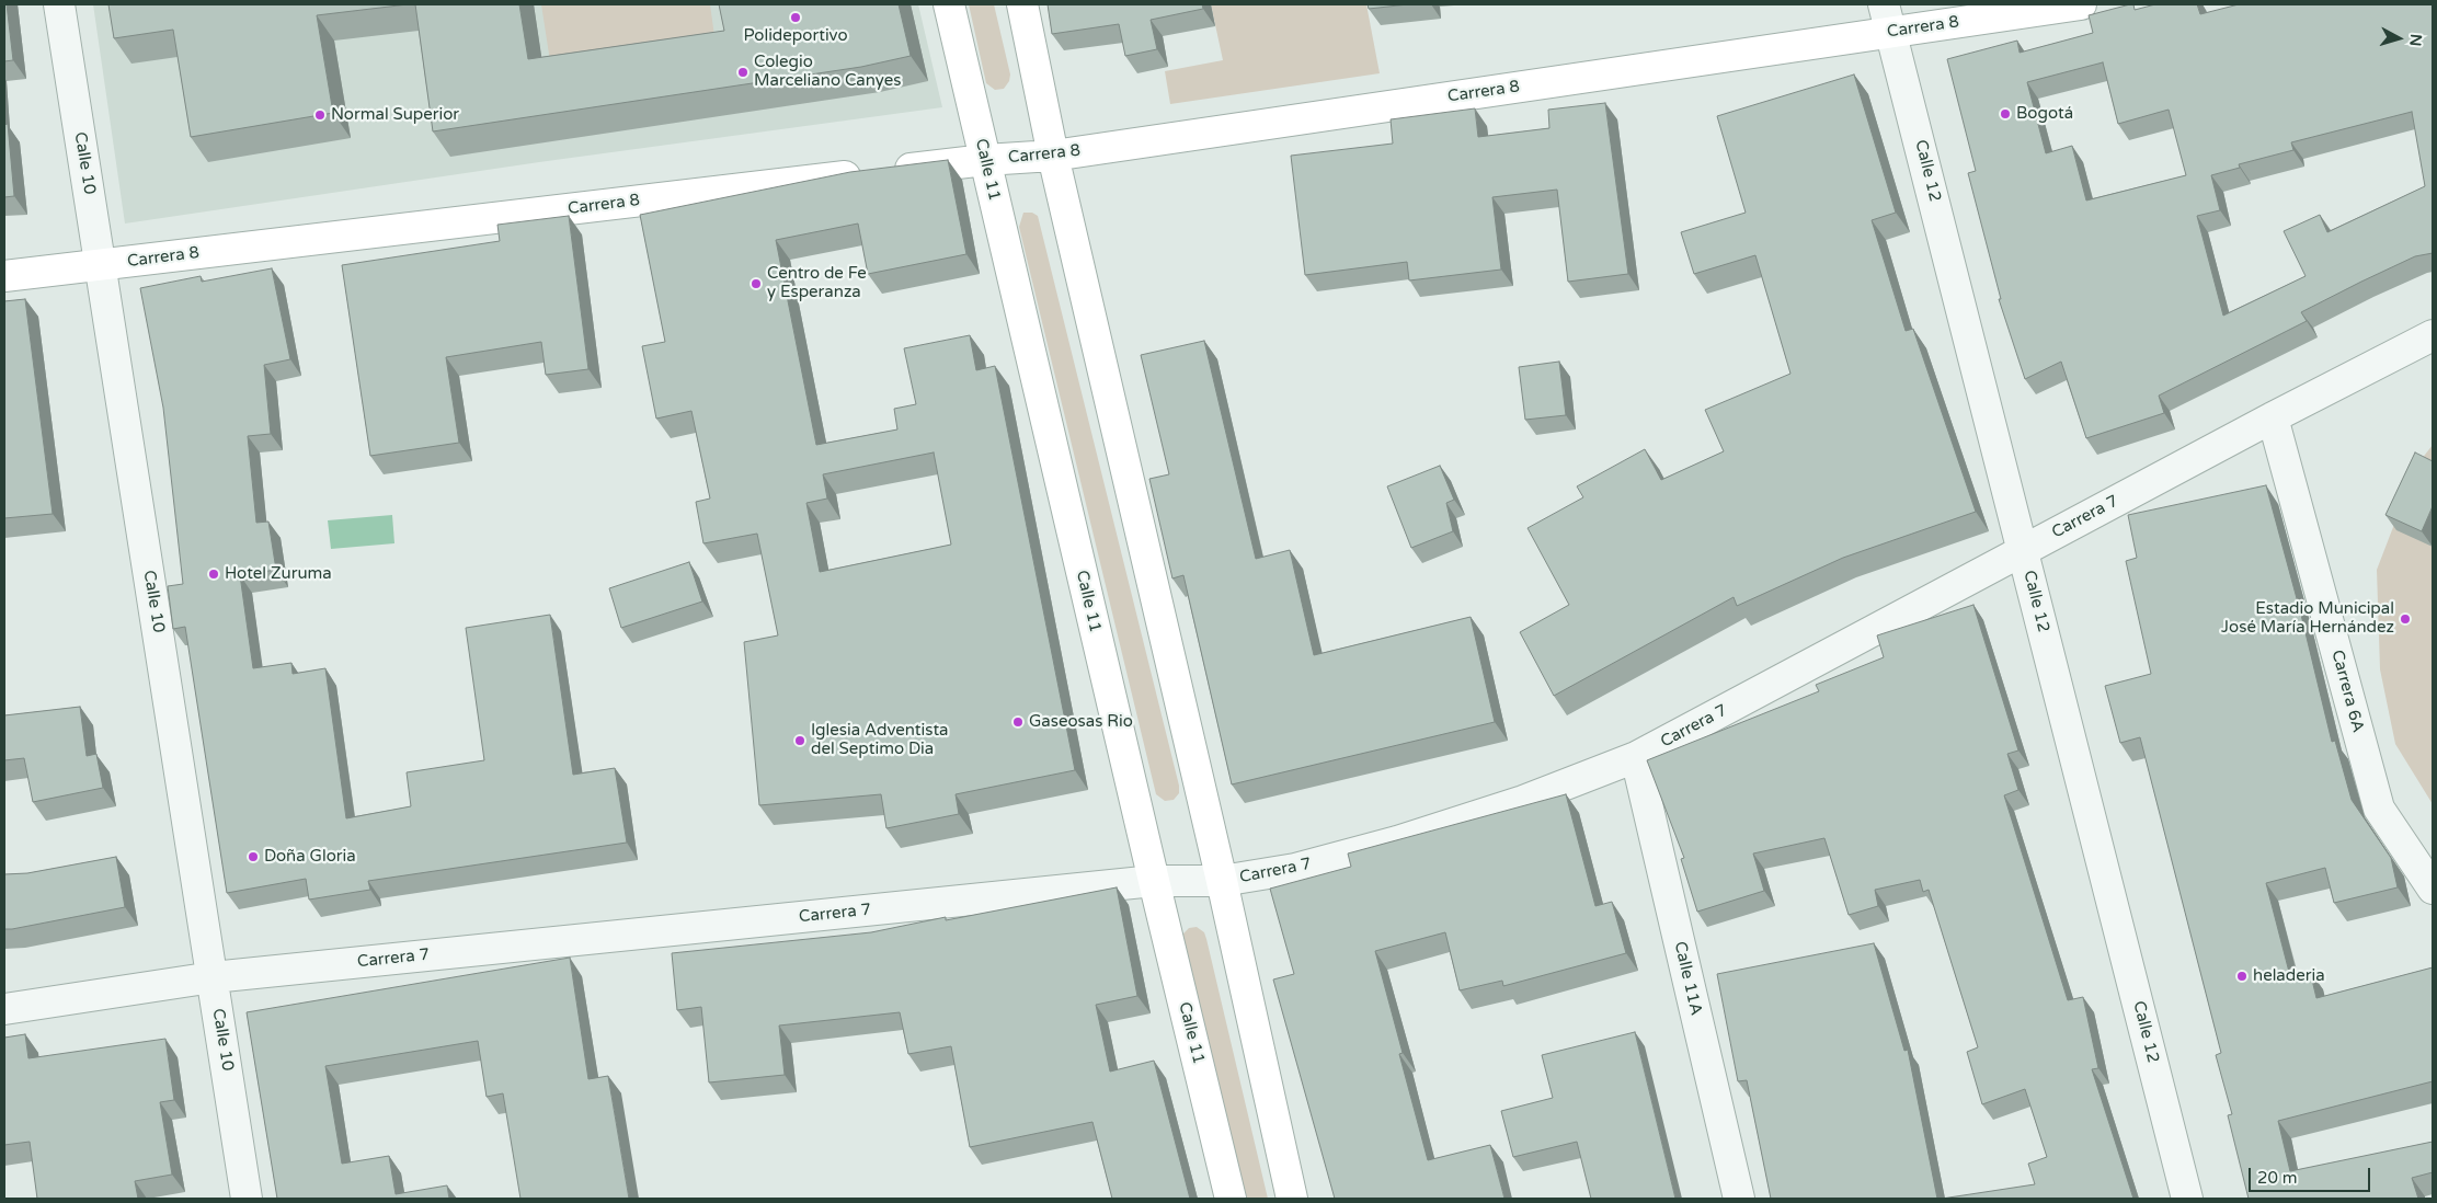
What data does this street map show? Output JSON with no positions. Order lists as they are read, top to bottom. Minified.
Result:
{"streets":{"main road":["Carrera 8","Calle 11"],"street":["Calle 10","Calle 12","Carrera 7","Carrera 6A","Calle 11A"]},"crossings":[["Carrera 8","Calle 10"],["Carrera 8","Calle 11"],["Carrera 8","Calle 12"],["Calle 10","Carrera 7"],["Calle 11","Carrera 7"],["Calle 12","Carrera 7"],["Carrera 7","Carrera 6A"],["Carrera 7","Calle 11A"]],"places":["Polideportivo","Colegio Marceliano Canyes","Bogotá","Normal Superior","Centro de Fe y Esperanza","Hotel Zuruma","Estadio Municipal José María Hernández","Gaseosas Rio","Iglesia Adventista del Septimo Dia","Doña Gloria","heladeria"],"scale_bar":"20 m","north":"right"}
